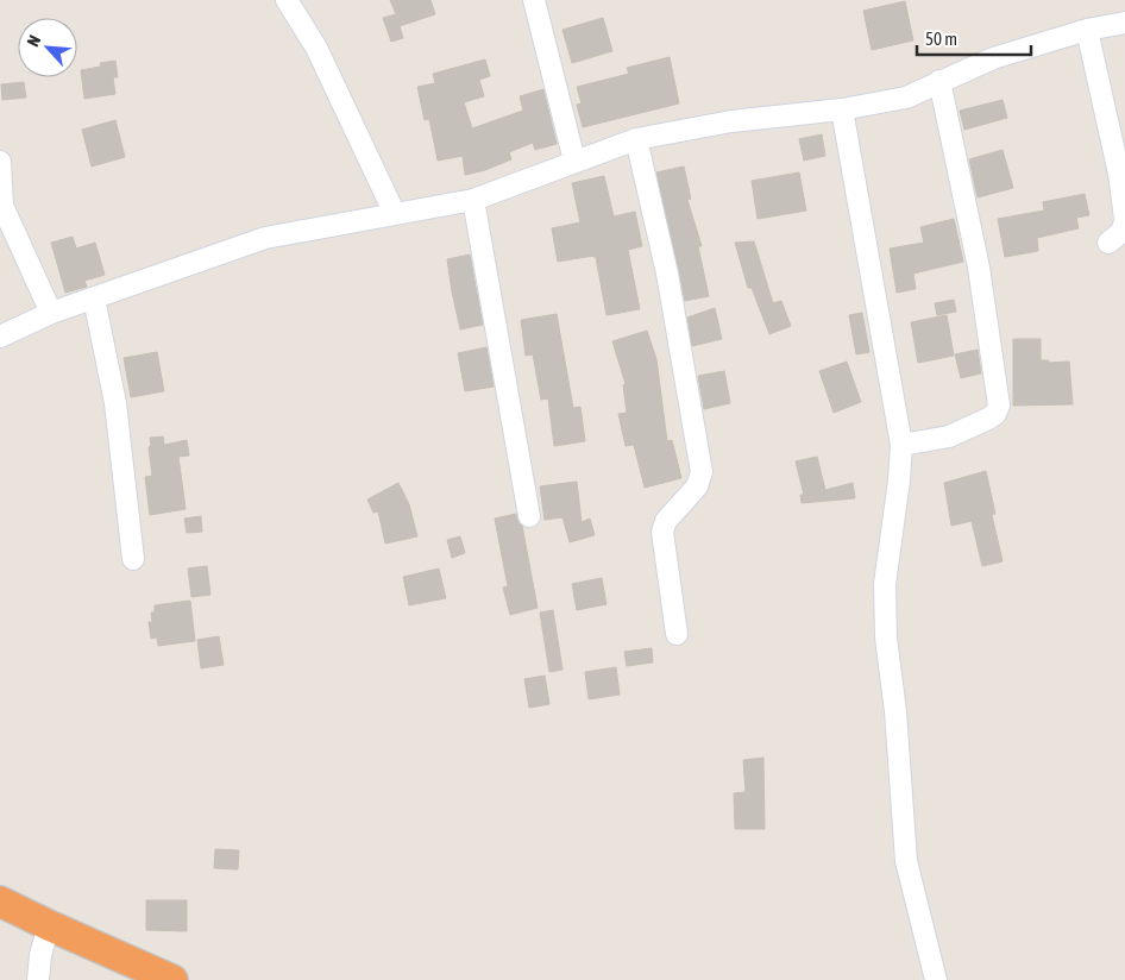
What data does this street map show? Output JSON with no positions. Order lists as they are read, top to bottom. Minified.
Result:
{"scale_bar":"50 m","north":"top left"}
